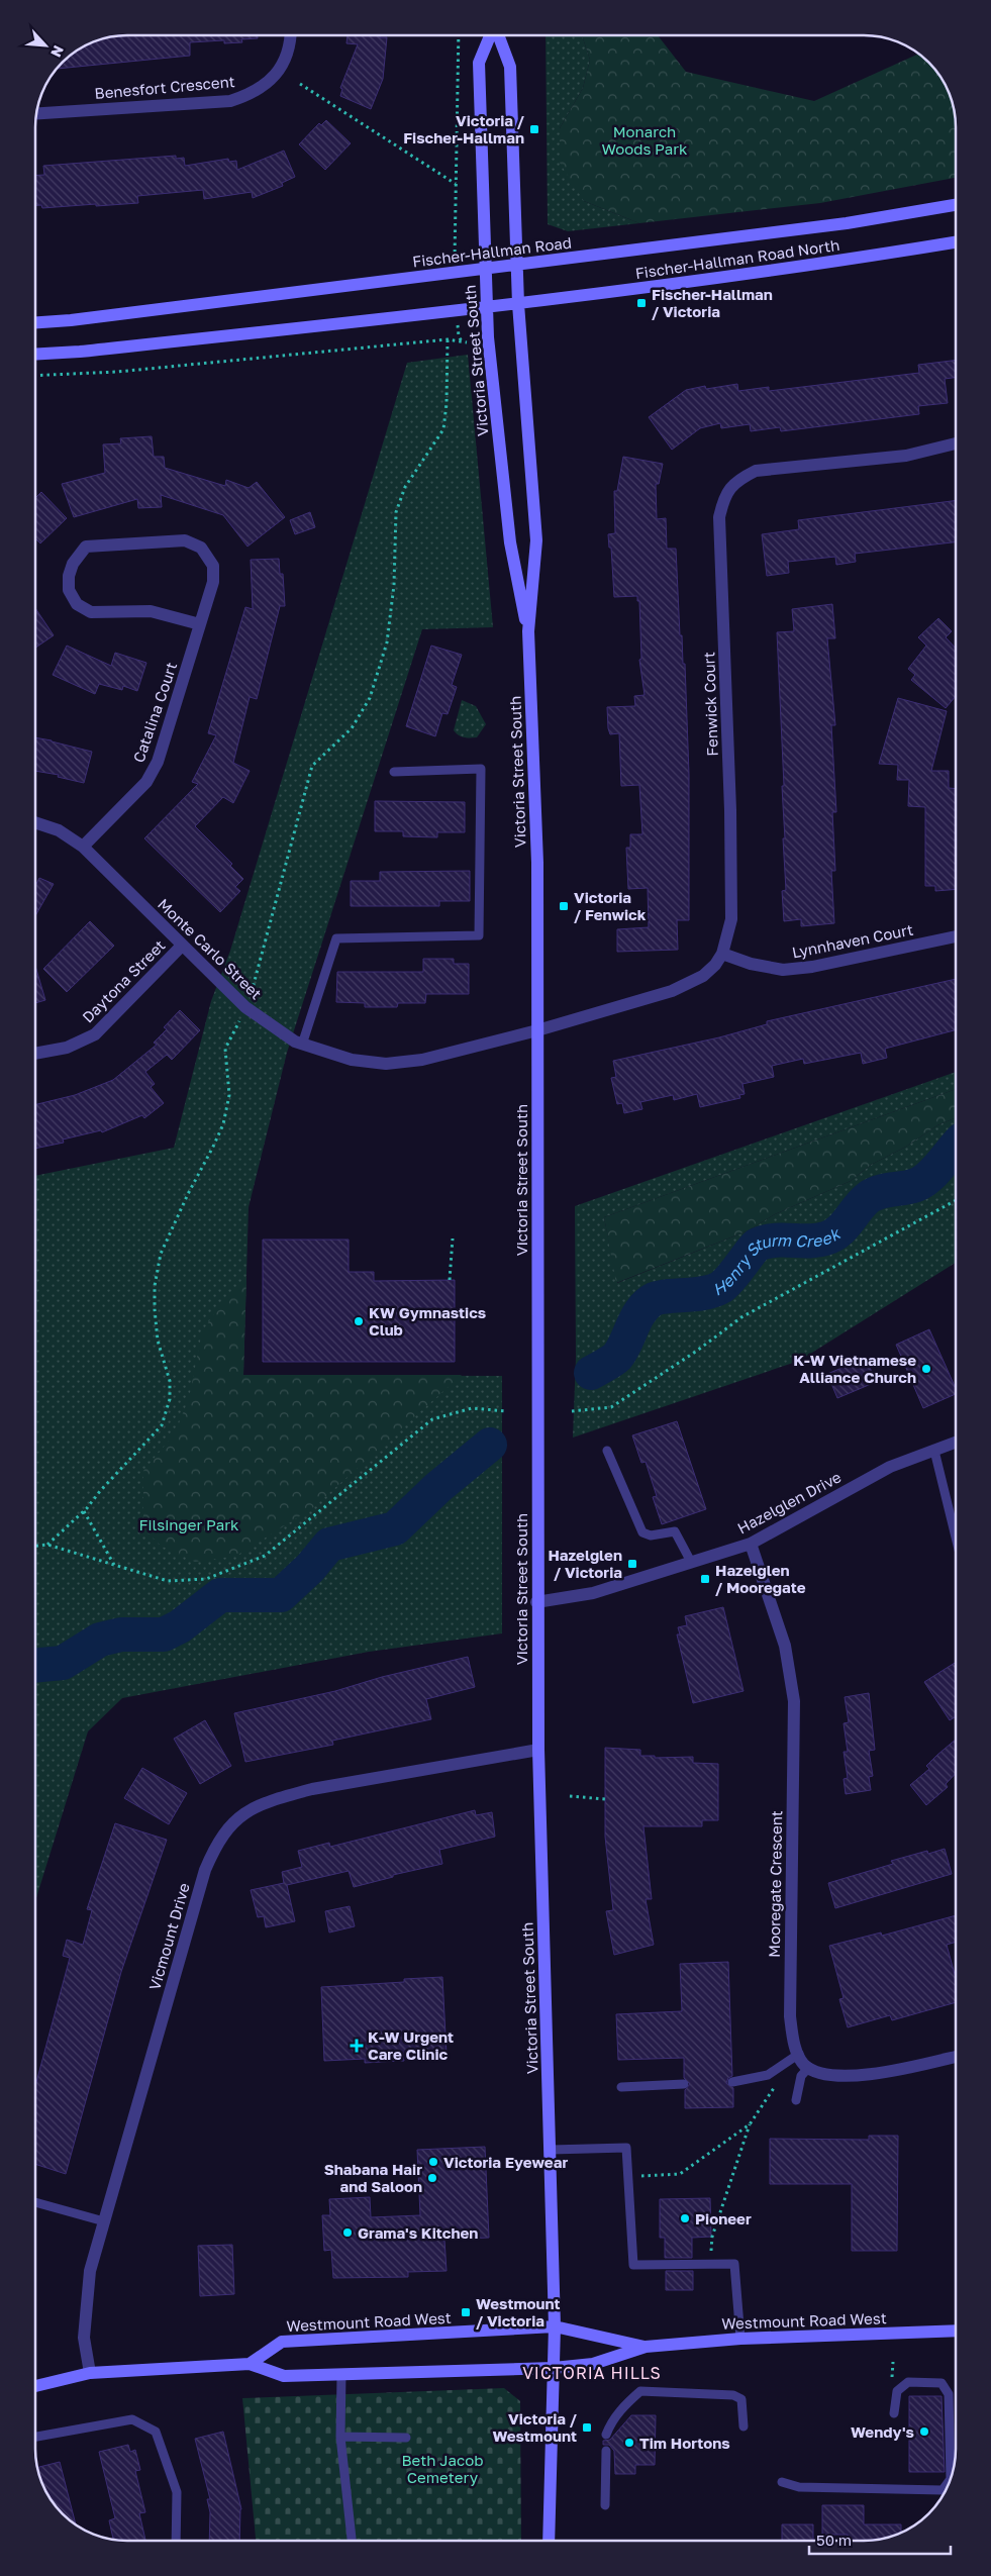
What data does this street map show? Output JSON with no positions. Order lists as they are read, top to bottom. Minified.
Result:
{"streets":{"main road":["Fischer-Hallman Road","Fischer-Hallman Road North","Victoria Street South","Westmount Road West"],"street":["Benesfort Crescent","Fenwick Court","Catalina Court","Lynnhaven Court","Monte Carlo Street","Daytona Street","Hazelglen Drive","Mooregate Crescent","Vicmount Drive"]},"crossings":[["Fischer-Hallman Road","Victoria Street South"],["Fischer-Hallman Road North","Victoria Street South"],["Victoria Street South","Fenwick Court"],["Victoria Street South","Monte Carlo Street"],["Victoria Street South","Hazelglen Drive"],["Victoria Street South","Vicmount Drive"],["Victoria Street South","Westmount Road West"],["Fenwick Court","Lynnhaven Court"],["Fenwick Court","Monte Carlo Street"],["Catalina Court","Monte Carlo Street"],["Monte Carlo Street","Daytona Street"],["Hazelglen Drive","Mooregate Crescent"],["Vicmount Drive","Westmount Road West"]],"districts":["VICTORIA HILLS"],"water":["Henry Sturm Creek"],"parks":["Monarch Woods Park","Filsinger Park","Beth Jacob Cemetery"],"places":{"transit":["Victoria / Fischer-Hallman","Fischer-Hallman / Victoria","Victoria / Fenwick","Hazelglen / Victoria","Hazelglen / Mooregate","Westmount / Victoria","Victoria / Westmount"],"other":["KW Gymnastics Club","K-W Vietnamese Alliance Church","Victoria Eyewear","Shabana Hair and Saloon","Pioneer","Grama's Kitchen","Wendy's","Tim Hortons"],"health":["K-W Urgent Care Clinic"]},"scale_bar":"50 m","north":"bottom right"}
